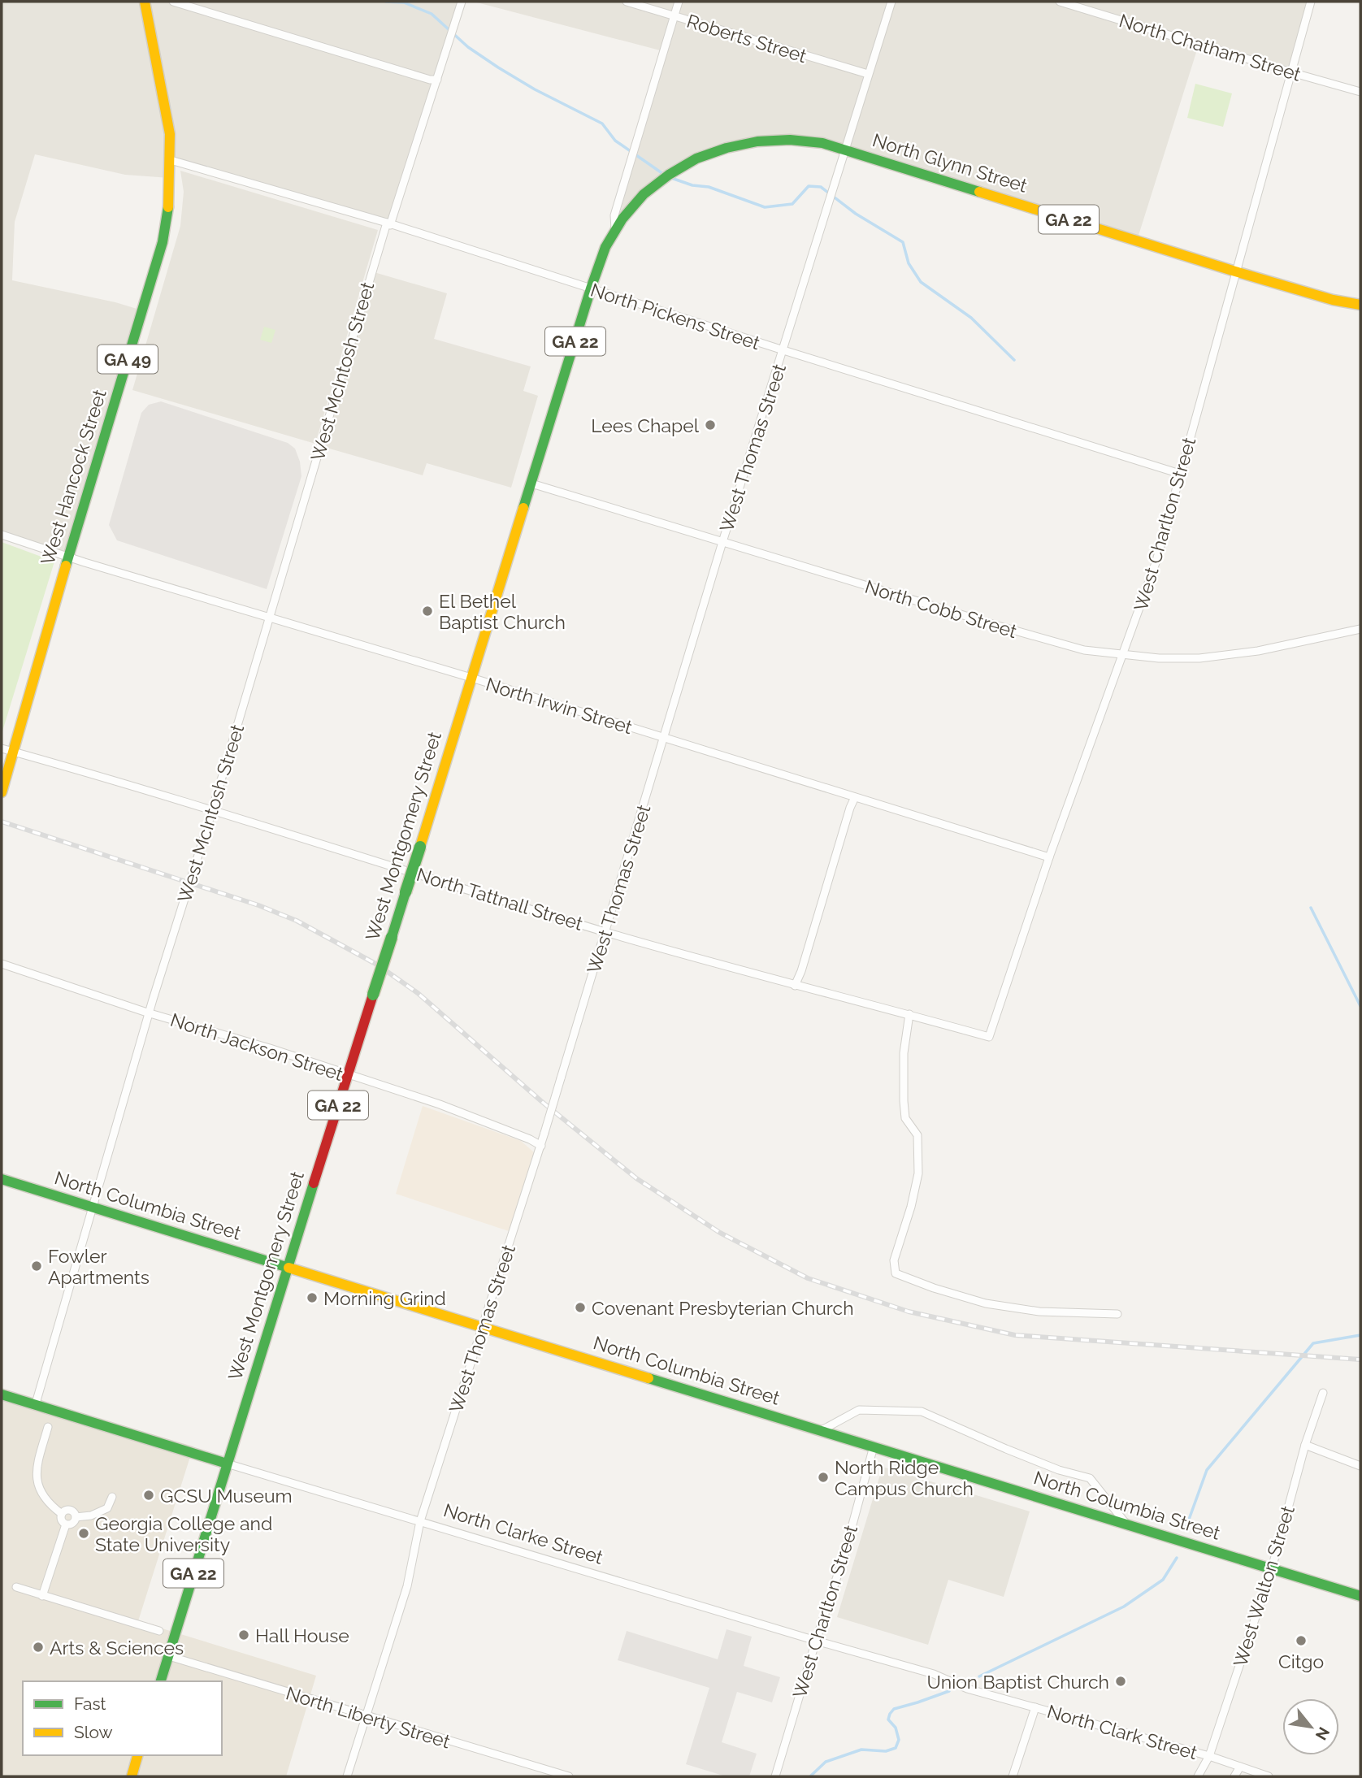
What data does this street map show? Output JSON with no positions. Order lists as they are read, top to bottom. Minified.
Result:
{"streets":{"main road":["North Glynn Street","GA 22","GA 49","West Hancock Street","West Montgomery Street","North Columbia Street","North Clarke Street"],"street":["Roberts Street","North Chatham Street","North Pickens Street","West McIntosh Street","West Thomas Street","West Charlton Street","North Cobb Street","North Irwin Street","North Tattnall Street","North Jackson Street","West Walton Street","North Liberty Street","North Clark Street"]},"crossings":[["Roberts Street","West Thomas Street"],["Roberts Street","West Montgomery Street"],["North Chatham Street","West Charlton Street"],["North Glynn Street","West Thomas Street"],["North Glynn Street","West Charlton Street"],["North Glynn Street","West Montgomery Street"],["North Pickens Street","West McIntosh Street"],["North Pickens Street","West Thomas Street"],["North Pickens Street","West Hancock Street"],["North Pickens Street","West Charlton Street"],["North Pickens Street","West Montgomery Street"],["West McIntosh Street","North Irwin Street"],["West McIntosh Street","North Tattnall Street"],["West McIntosh Street","North Jackson Street"],["West McIntosh Street","North Columbia Street"],["West McIntosh Street","North Clarke Street"],["West Thomas Street","North Cobb Street"],["West Thomas Street","North Irwin Street"],["West Thomas Street","North Tattnall Street"],["West Thomas Street","North Jackson Street"],["West Thomas Street","North Columbia Street"],["West Thomas Street","North Clarke Street"],["West Thomas Street","North Liberty Street"],["West Hancock Street","North Irwin Street"],["West Hancock Street","North Tattnall Street"],["West Charlton Street","North Cobb Street"],["West Charlton Street","North Irwin Street"],["West Charlton Street","North Tattnall Street"],["West Charlton Street","North Columbia Street"],["West Charlton Street","North Clarke Street"],["North Cobb Street","West Montgomery Street"],["North Irwin Street","West Montgomery Street"],["West Montgomery Street","North Jackson Street"],["West Montgomery Street","North Columbia Street"],["West Montgomery Street","North Clarke Street"],["West Montgomery Street","North Liberty Street"],["North Columbia Street","West Walton Street"],["North Clarke Street","North Clark Street"],["West Walton Street","North Clark Street"]],"places":["Lees Chapel","El Bethel Baptist Church","Fowler Apartments","Morning Grind","Covenant Presbyterian Church","North Ridge Campus Church","GCSU Museum","Georgia College and State University","Hall House","Citgo","Arts & Sciences","Union Baptist Church"],"legend":["Fast","Slow"],"north":"bottom right"}
